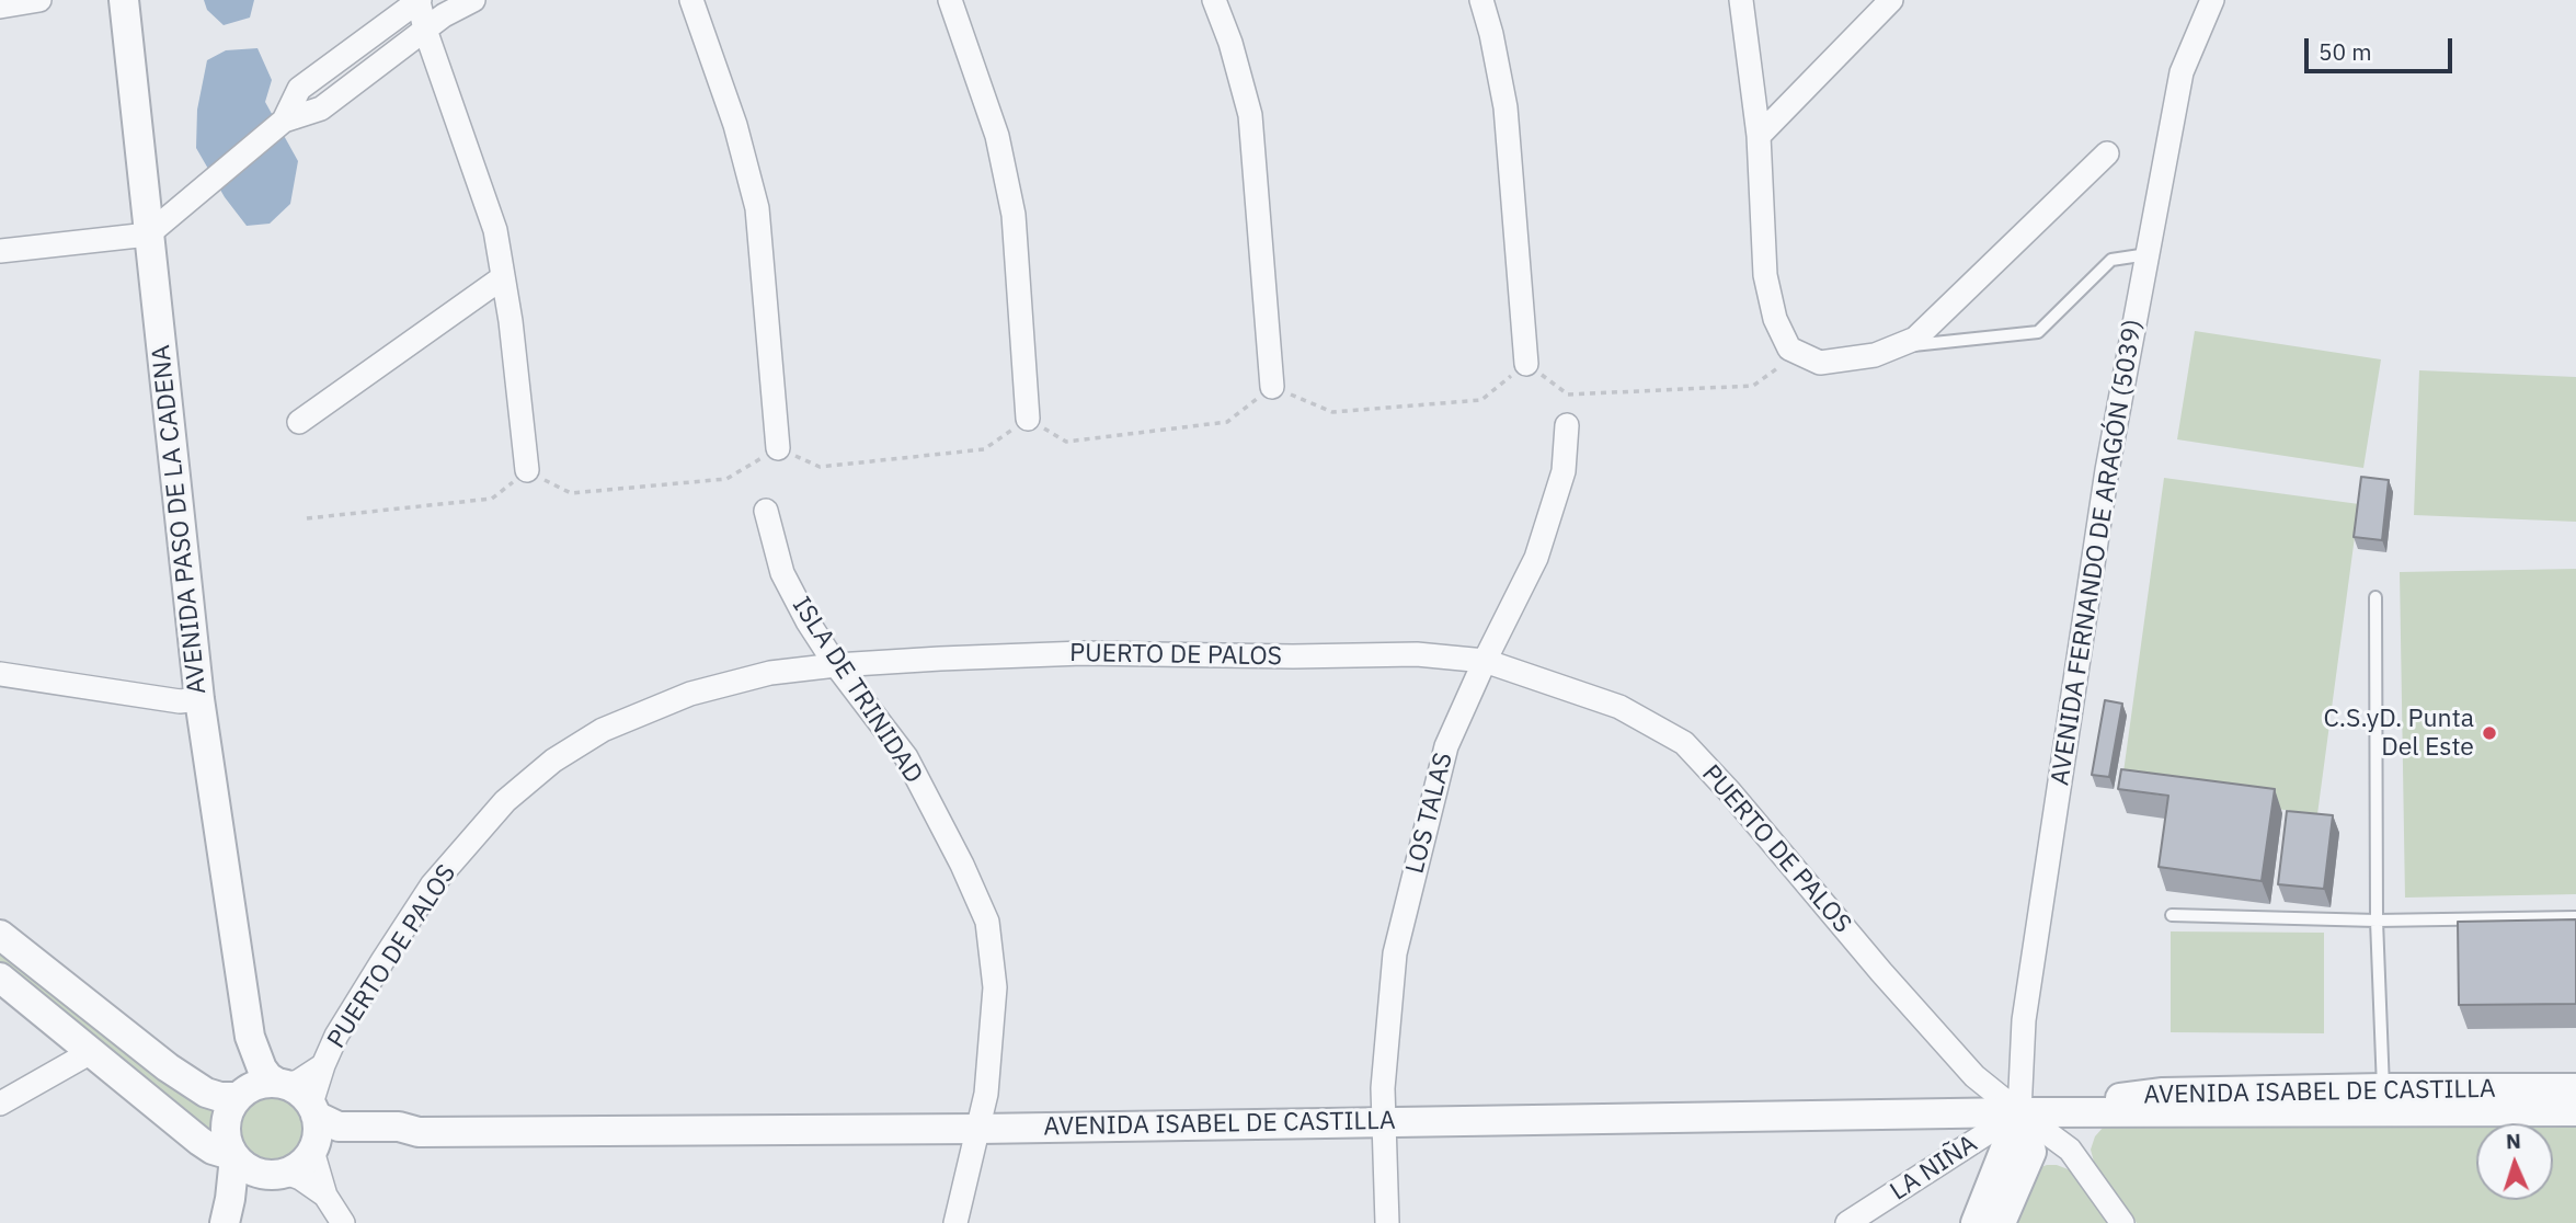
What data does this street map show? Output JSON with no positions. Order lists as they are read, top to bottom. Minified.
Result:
{"streets":{"street":["AVENIDA PASO DE LA CADENA","AVENIDA FERNANDO DE ARAGÓN (5039)","PUERTO DE PALOS","ISLA DE TRINIDAD","LOS TALAS","AVENIDA ISABEL DE CASTILLA","LA NIÑA"]},"crossings":[["AVENIDA PASO DE LA CADENA","PUERTO DE PALOS"],["AVENIDA FERNANDO DE ARAGÓN (5039)","PUERTO DE PALOS"],["AVENIDA FERNANDO DE ARAGÓN (5039)","AVENIDA ISABEL DE CASTILLA"],["AVENIDA FERNANDO DE ARAGÓN (5039)","LA NIÑA"],["PUERTO DE PALOS","ISLA DE TRINIDAD"],["PUERTO DE PALOS","LOS TALAS"],["PUERTO DE PALOS","AVENIDA ISABEL DE CASTILLA"],["PUERTO DE PALOS","LA NIÑA"],["ISLA DE TRINIDAD","AVENIDA ISABEL DE CASTILLA"],["LOS TALAS","AVENIDA ISABEL DE CASTILLA"],["AVENIDA ISABEL DE CASTILLA","LA NIÑA"]],"places":["C.S.yD. Punta Del Este"],"scale_bar":"50 m","north":"top"}
